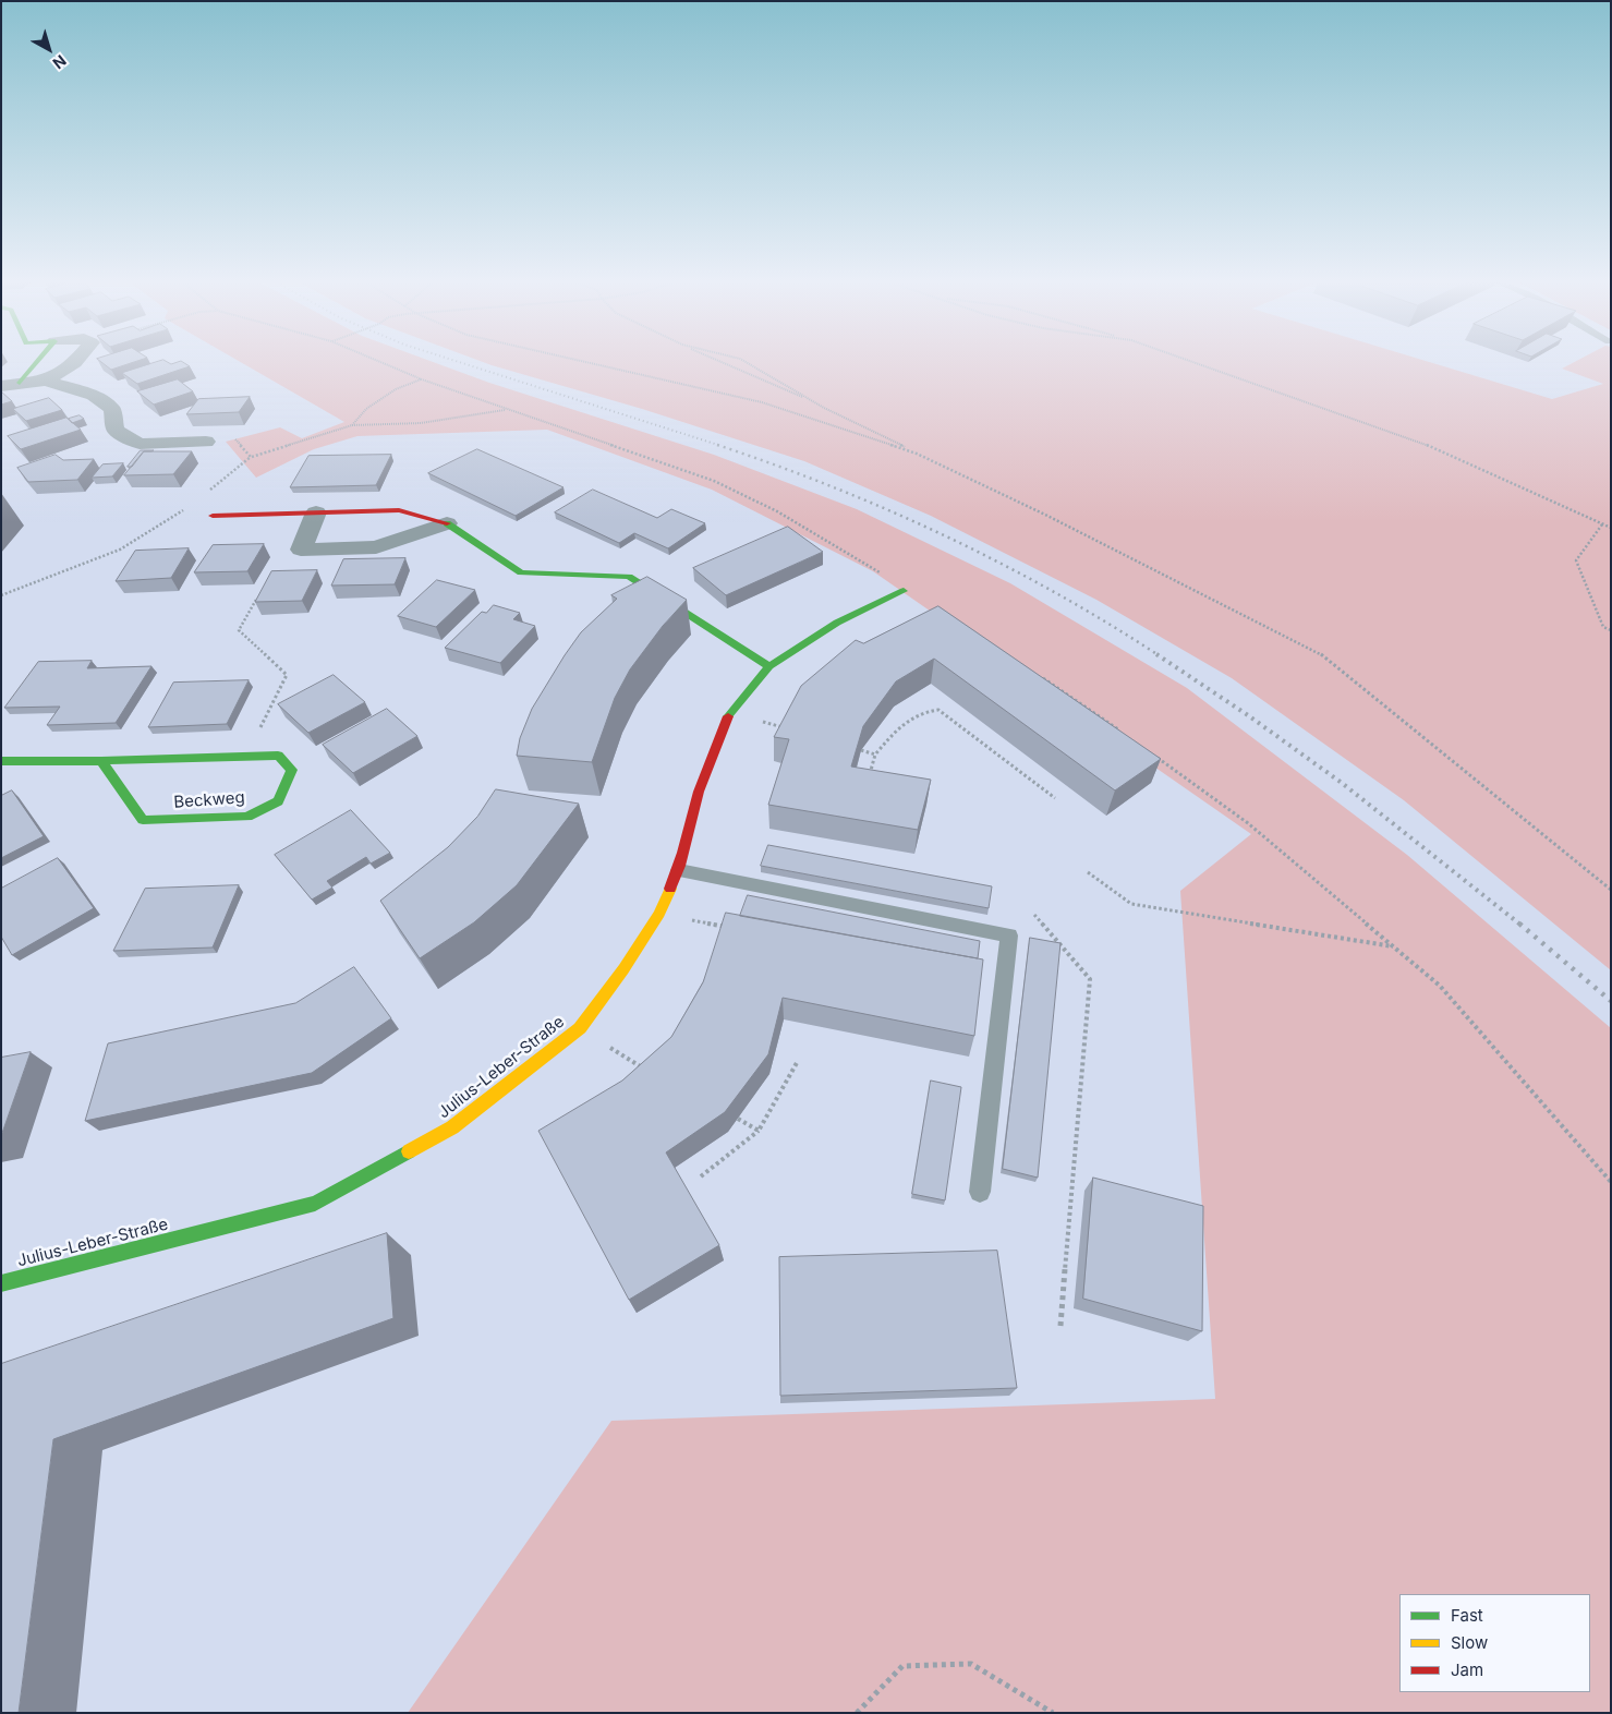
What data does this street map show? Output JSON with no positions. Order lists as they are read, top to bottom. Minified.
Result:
{"streets":{"street":["Beckweg","Julius-Leber-Straße"]},"legend":["Fast","Slow","Jam"],"north":"bottom right"}
